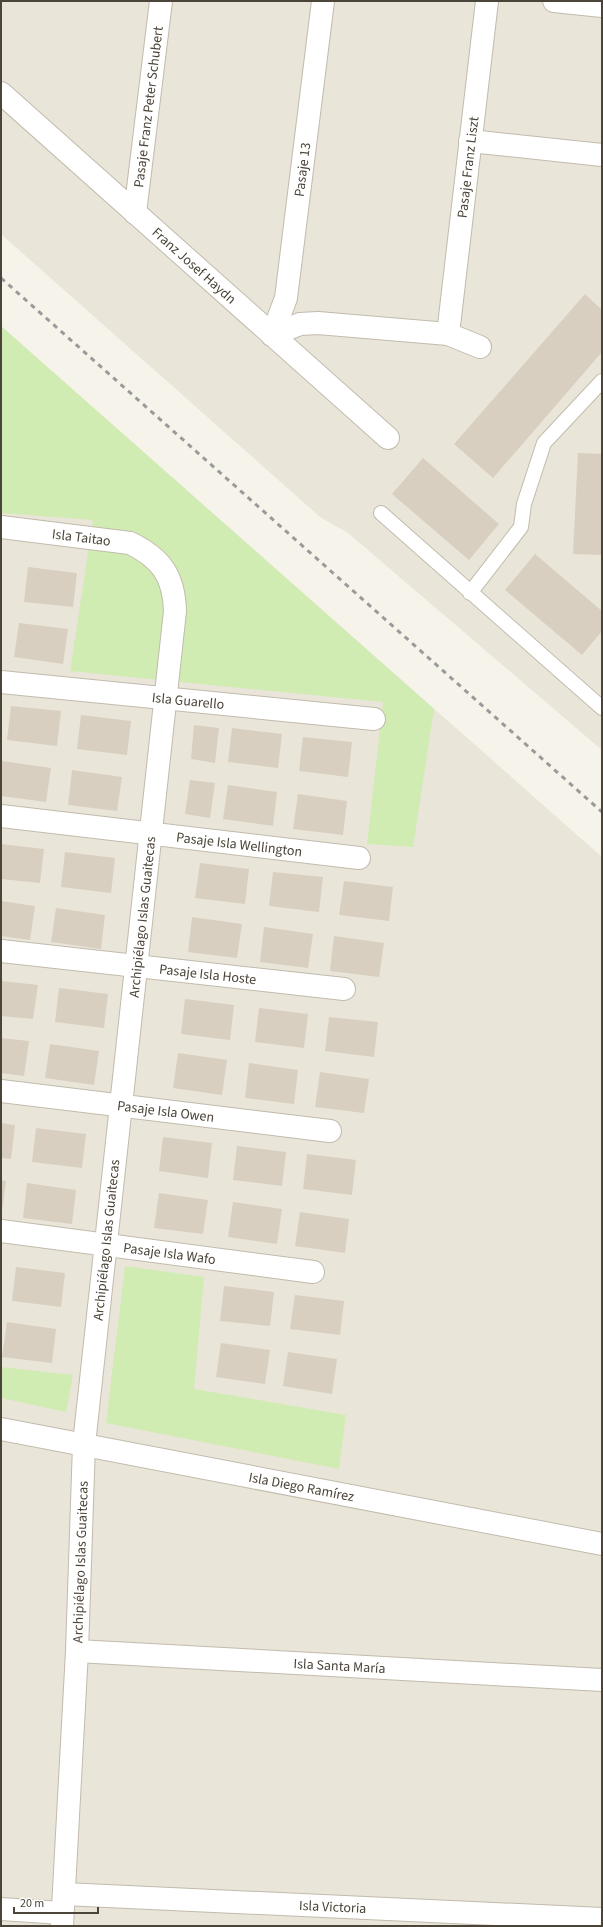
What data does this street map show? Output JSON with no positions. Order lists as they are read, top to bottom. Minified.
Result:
{"streets":{"street":["Pasaje Franz Peter Schubert","Pasaje Franz Liszt","Pasaje 13","Franz Josef Haydn","Isla Taitao","Isla Guarello","Pasaje Isla Wellington","Archipiélago Islas Guaitecas","Pasaje Isla Hoste","Pasaje Isla Owen","Pasaje Isla Wafo","Isla Diego Ramírez","Isla Santa María","Isla Victoria"]},"crossings":[["Pasaje Franz Peter Schubert","Franz Josef Haydn"],["Pasaje 13","Franz Josef Haydn"],["Isla Taitao","Archipiélago Islas Guaitecas"],["Isla Guarello","Archipiélago Islas Guaitecas"],["Pasaje Isla Wellington","Archipiélago Islas Guaitecas"],["Archipiélago Islas Guaitecas","Pasaje Isla Hoste"],["Archipiélago Islas Guaitecas","Pasaje Isla Owen"],["Archipiélago Islas Guaitecas","Pasaje Isla Wafo"],["Archipiélago Islas Guaitecas","Isla Diego Ramírez"],["Archipiélago Islas Guaitecas","Isla Santa María"],["Archipiélago Islas Guaitecas","Isla Victoria"]],"scale_bar":"20 m"}
